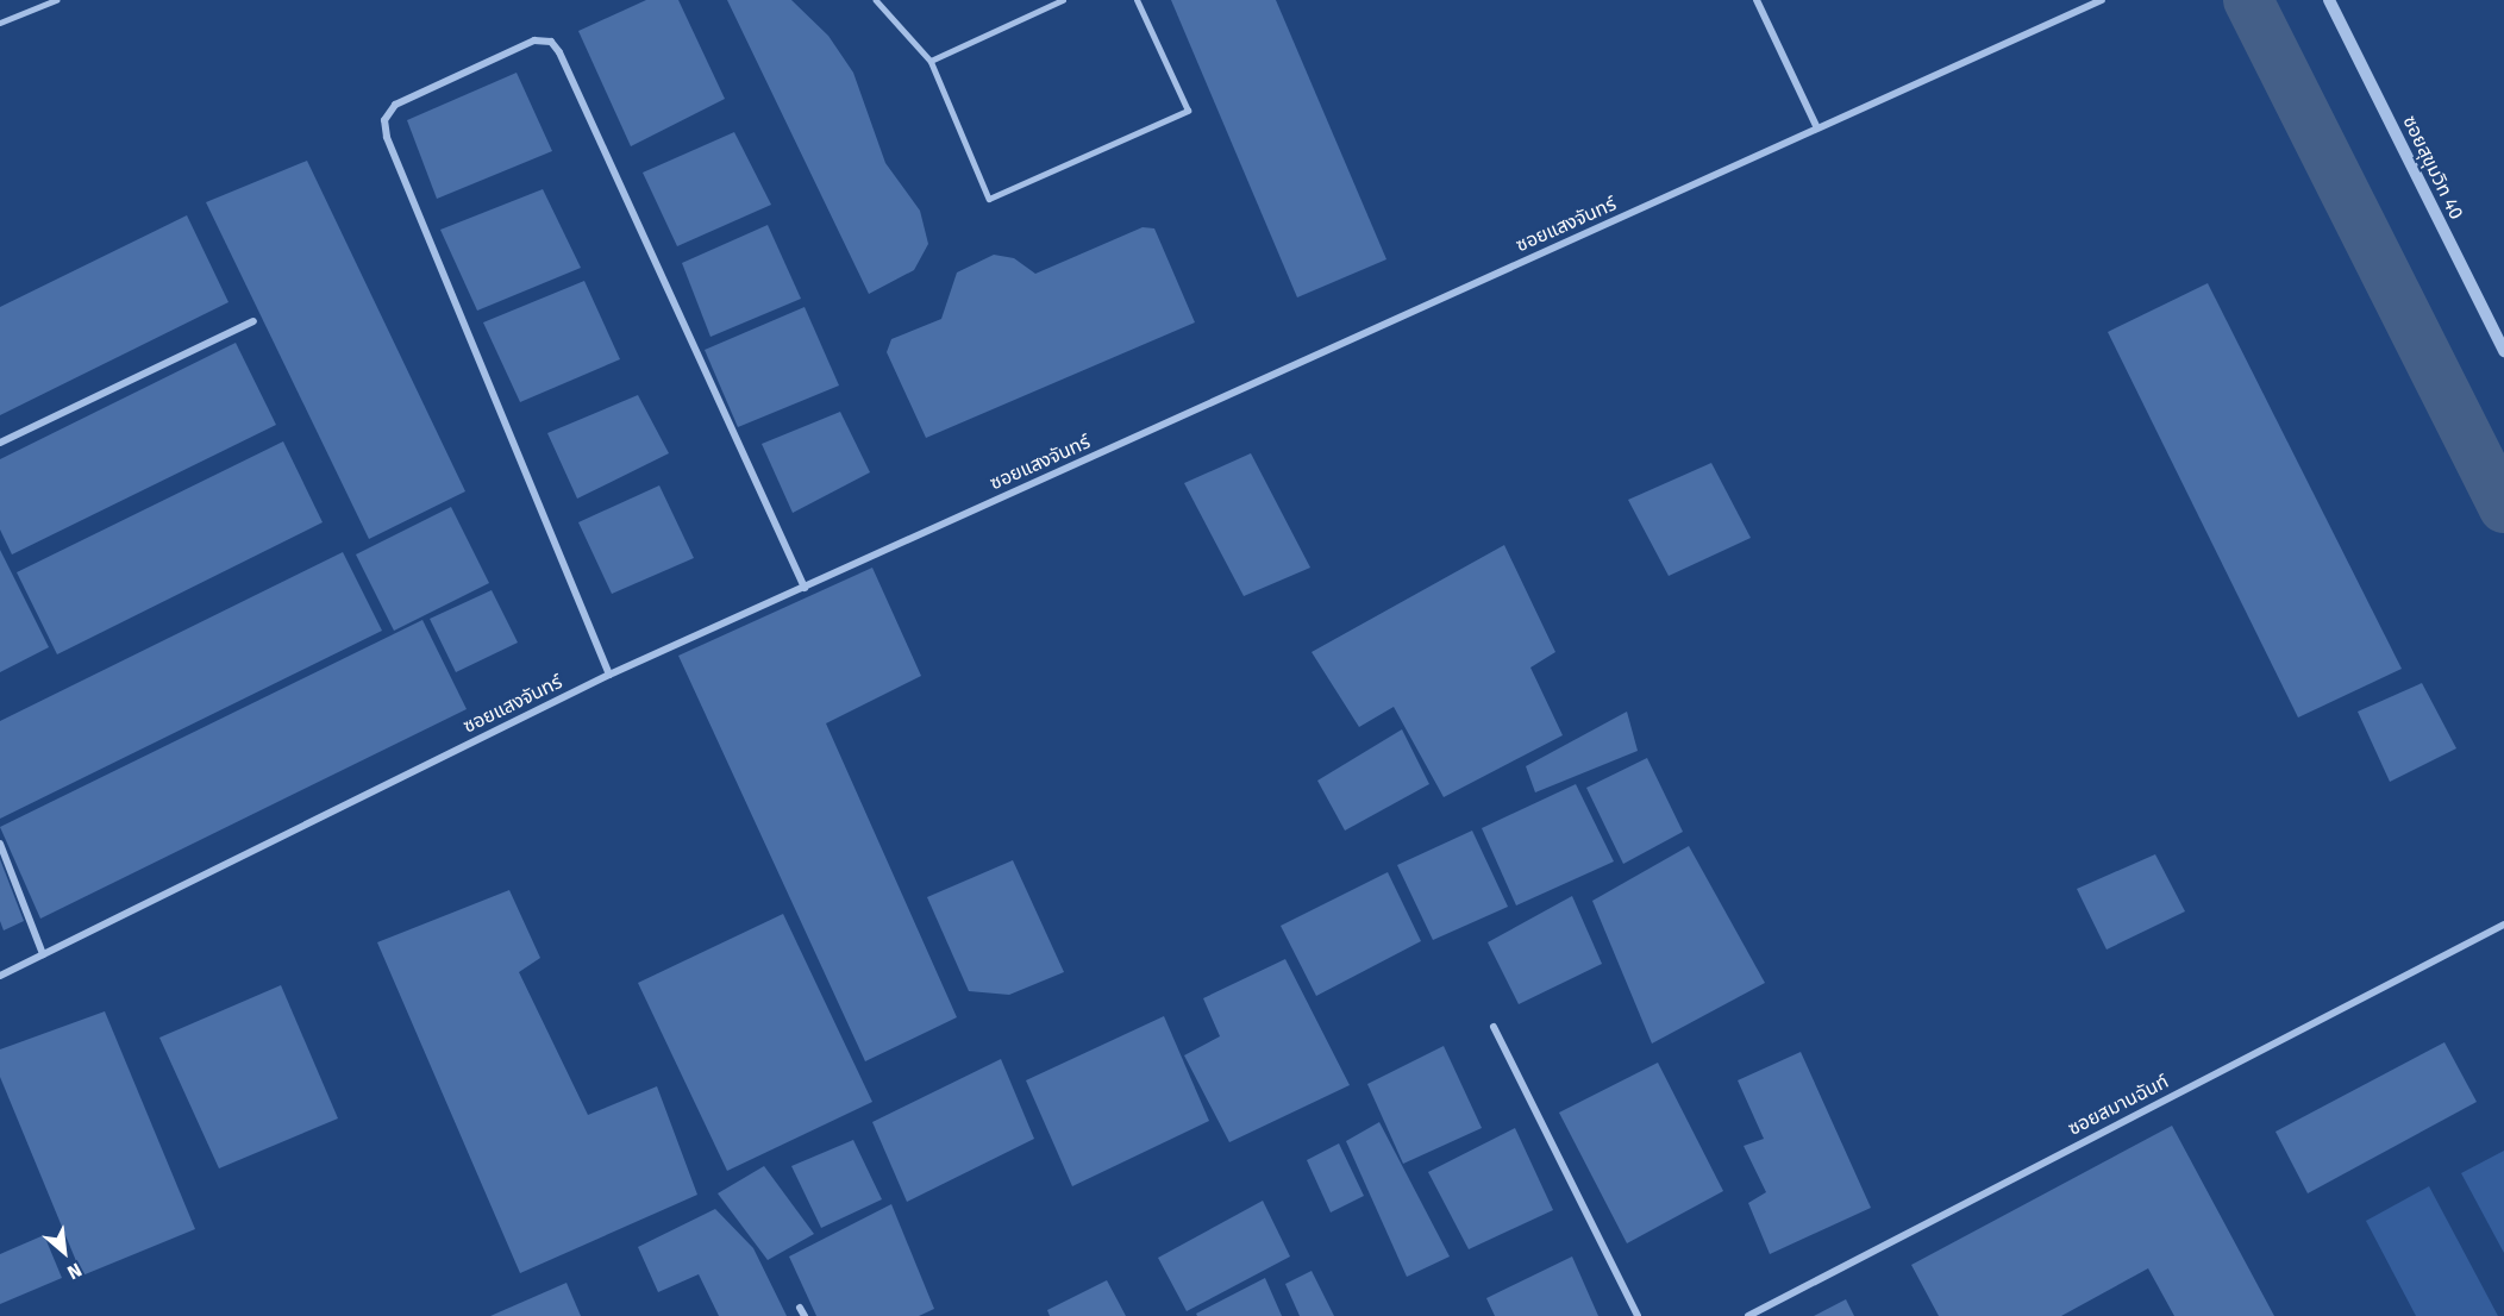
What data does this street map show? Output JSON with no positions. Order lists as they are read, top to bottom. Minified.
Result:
{"streets":{"street":["ซอยสุขุมวิท 40","ซอยแสงจันทร์","ซอยสมานฉันท์"]},"north":"bottom right"}
